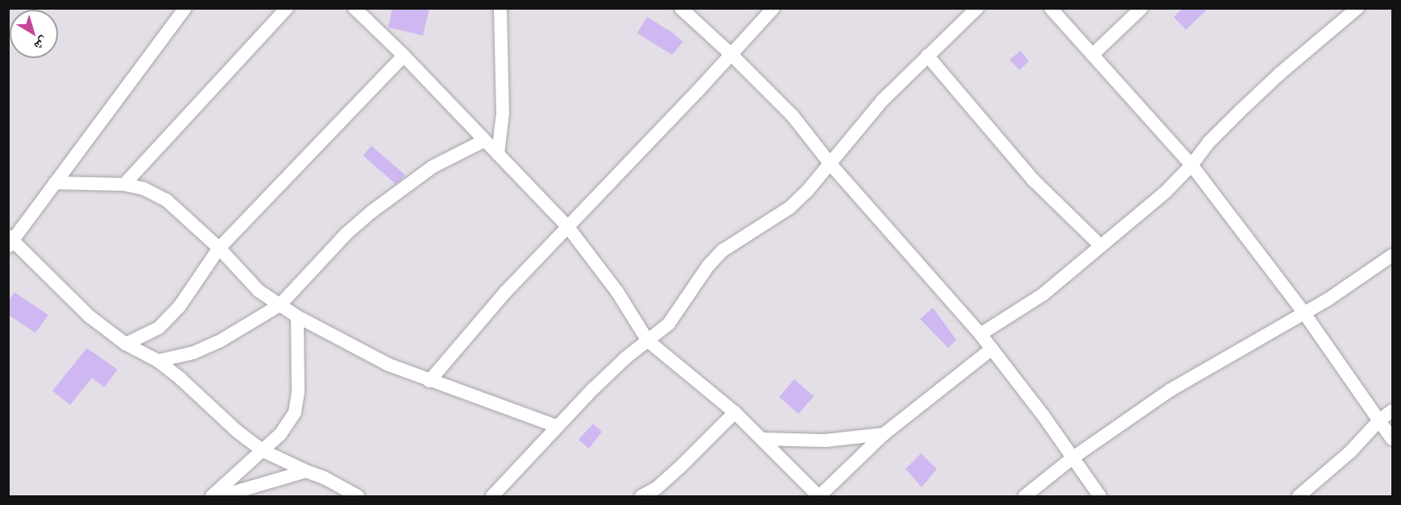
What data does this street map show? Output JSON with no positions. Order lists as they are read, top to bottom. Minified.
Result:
{"north":"bottom right"}
